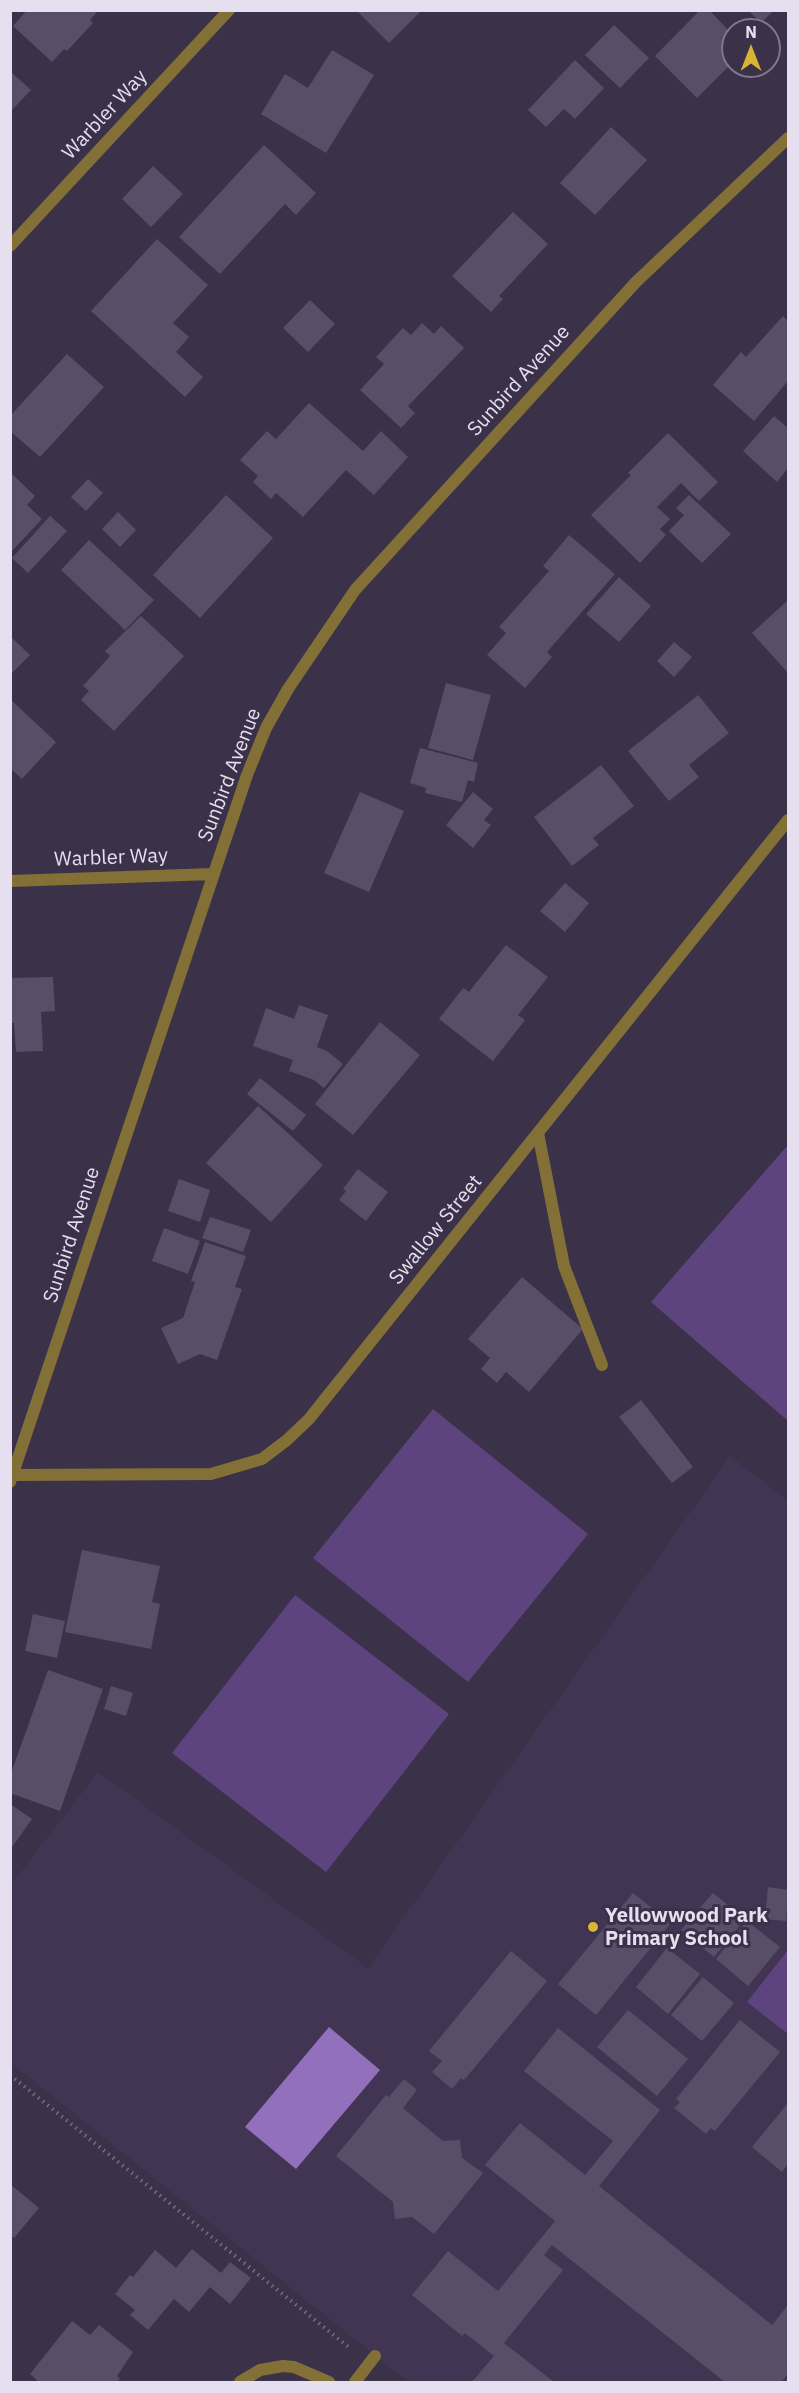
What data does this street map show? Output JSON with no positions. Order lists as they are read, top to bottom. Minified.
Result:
{"streets":{"street":["Warbler Way","Sunbird Avenue","Swallow Street"]},"crossings":[["Warbler Way","Sunbird Avenue"],["Sunbird Avenue","Swallow Street"]],"places":["Yellowwood Park Primary School"],"north":"top"}
